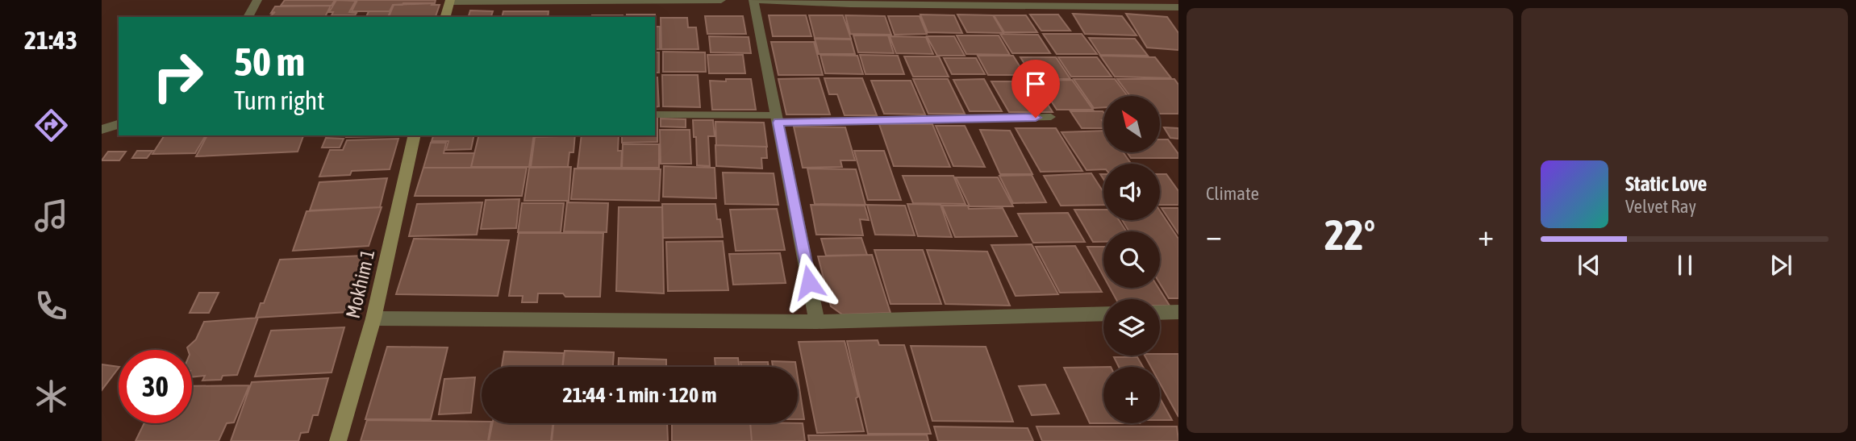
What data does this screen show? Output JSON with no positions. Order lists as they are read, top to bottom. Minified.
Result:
{"streets":{"street":["Mokhim 1"]},"north":"top left","page":{"tabs":"21:43","tile":"Climate","turn":["50 m","Turn right"],"map_buttons":"+","song":["Static Love","Velvet Ray"],"heat":["−","22°","+"],"limit":"30","trip":"21:44 · 1 min · 120 m"}}
